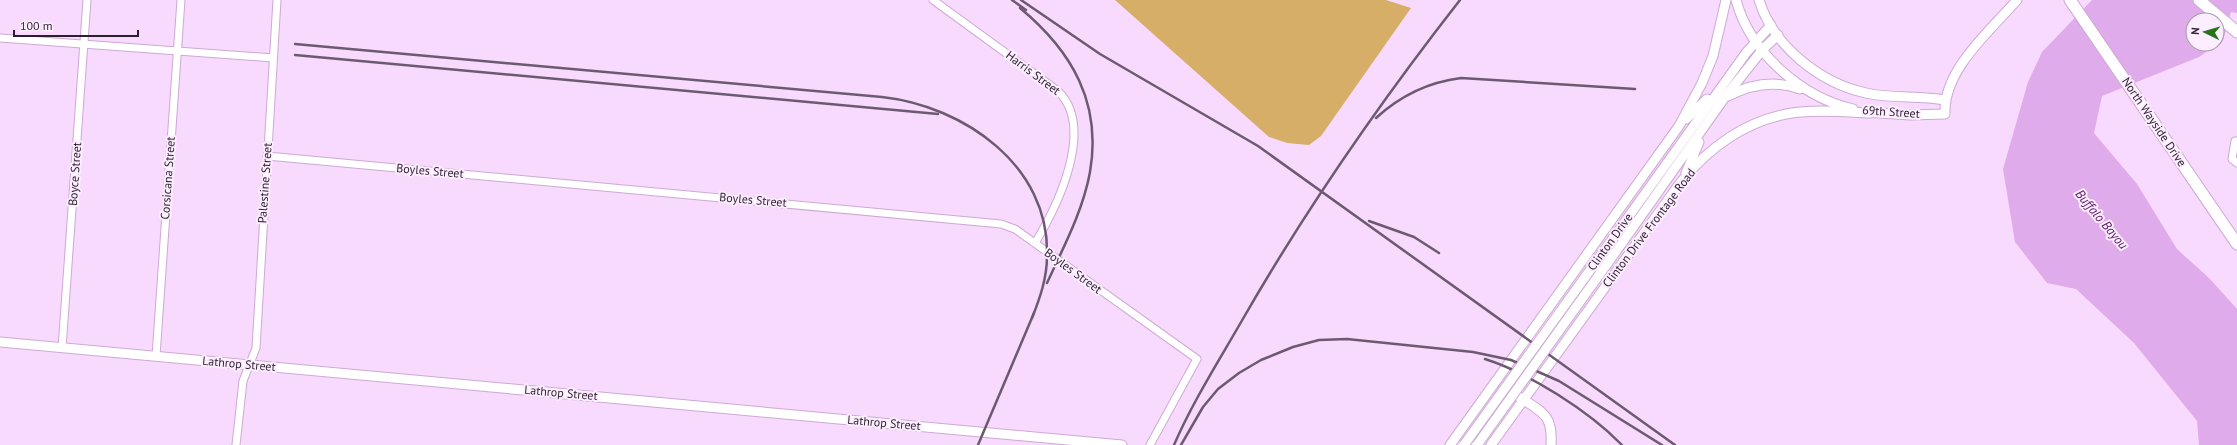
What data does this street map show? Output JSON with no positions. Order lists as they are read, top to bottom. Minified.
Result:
{"streets":{"main road":["North Wayside Drive"],"street":["Harris Street","69th Street","Boyles Street","Boyce Street","Corsicana Street","Palestine Street","Clinton Drive Frontage Road","Clinton Drive","Lathrop Street"]},"crossings":[["Harris Street","Boyles Street"],["69th Street","Clinton Drive Frontage Road"],["69th Street","Clinton Drive"],["Boyles Street","Palestine Street"],["Boyce Street","Lathrop Street"],["Corsicana Street","Lathrop Street"],["Palestine Street","Lathrop Street"]],"water":["Buffalo Bayou"],"scale_bar":"100 m","north":"left"}
